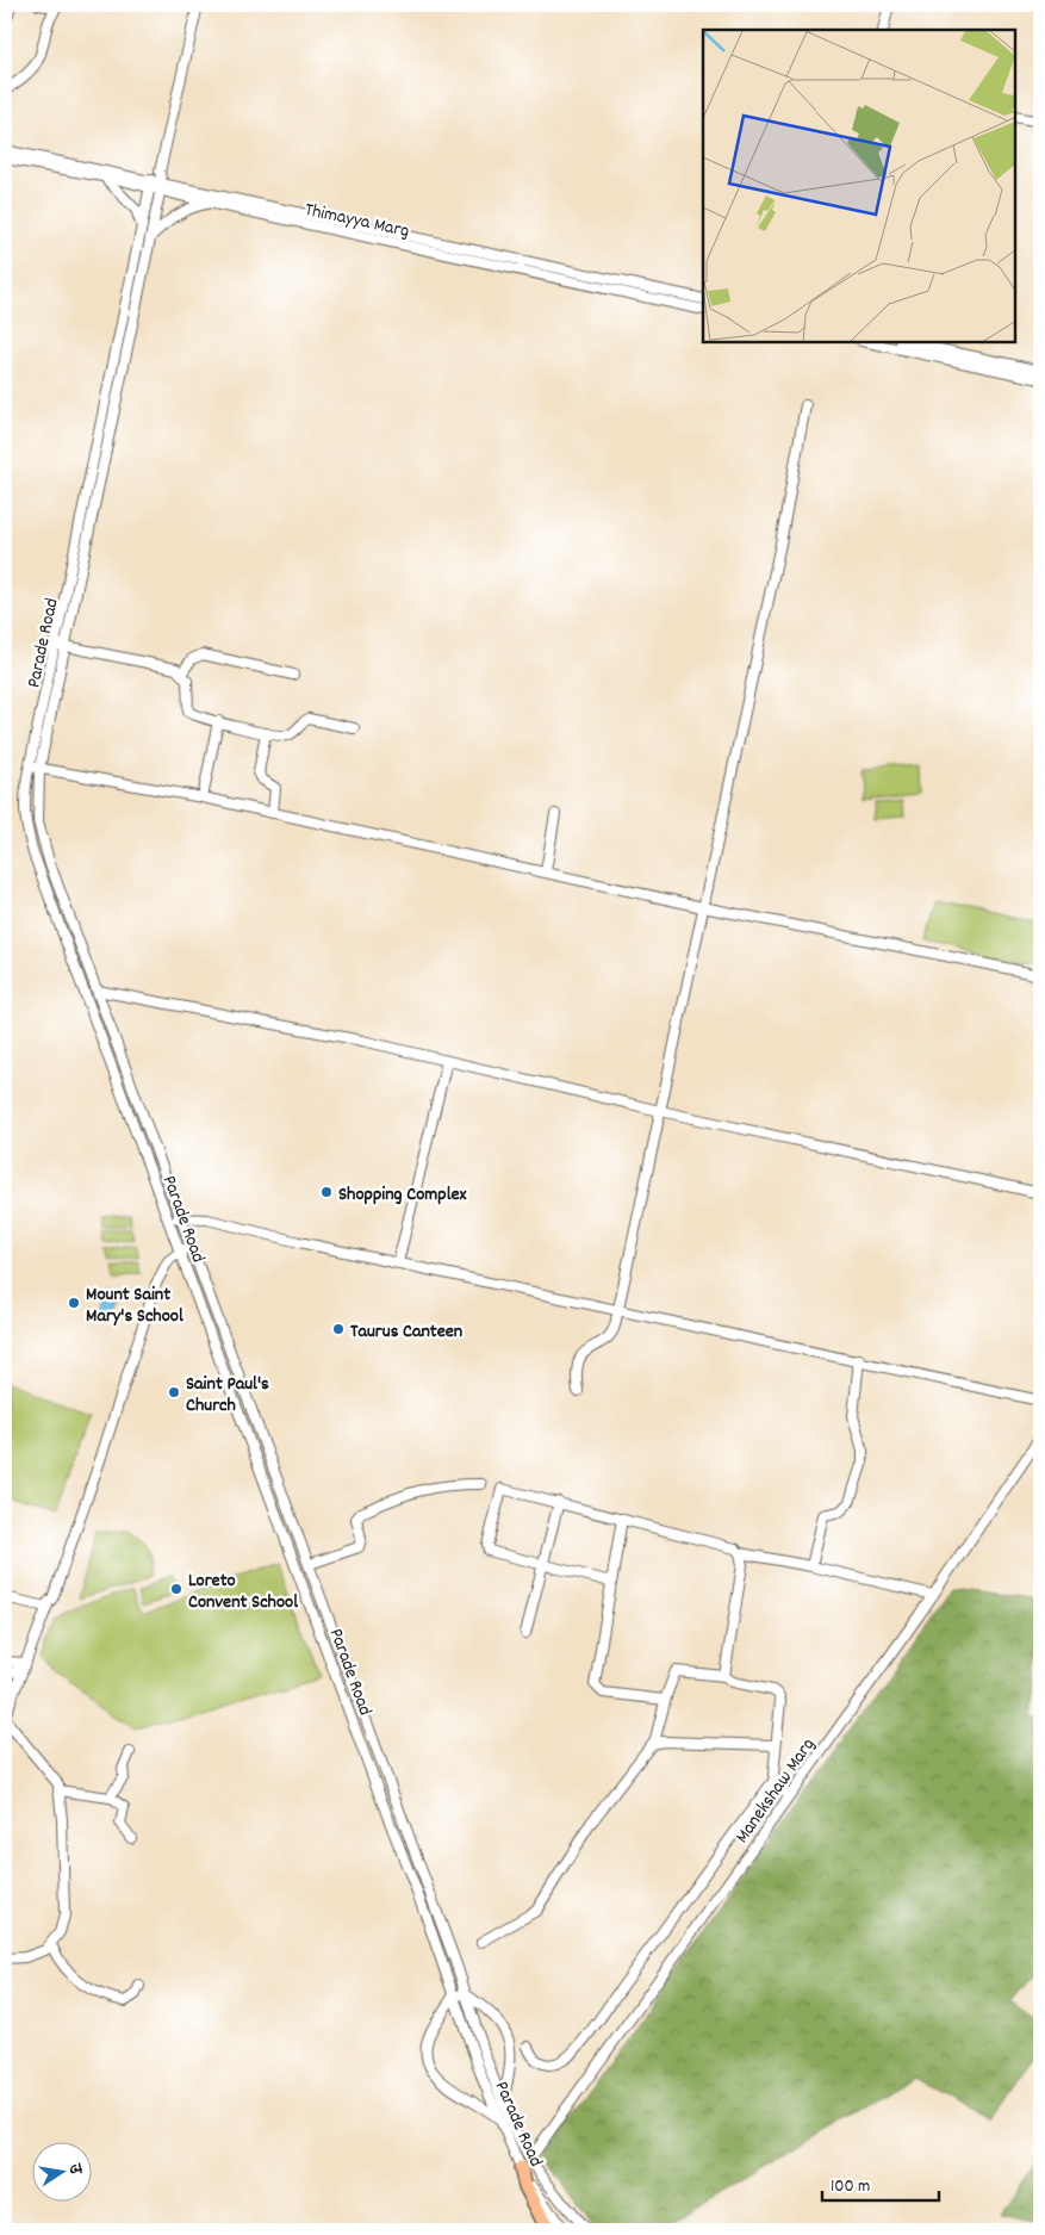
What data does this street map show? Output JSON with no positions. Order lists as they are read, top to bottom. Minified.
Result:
{"streets":{"street":["Thimayya Marg","Parade Road","Manekshaw Marg"]},"crossings":[["Thimayya Marg","Parade Road"],["Parade Road","Manekshaw Marg"]],"places":["Shopping Complex","Mount Saint Mary's School","Taurus Canteen","Saint Paul's Church","Loreto Convent School"],"scale_bar":"100 m","north":"right"}
